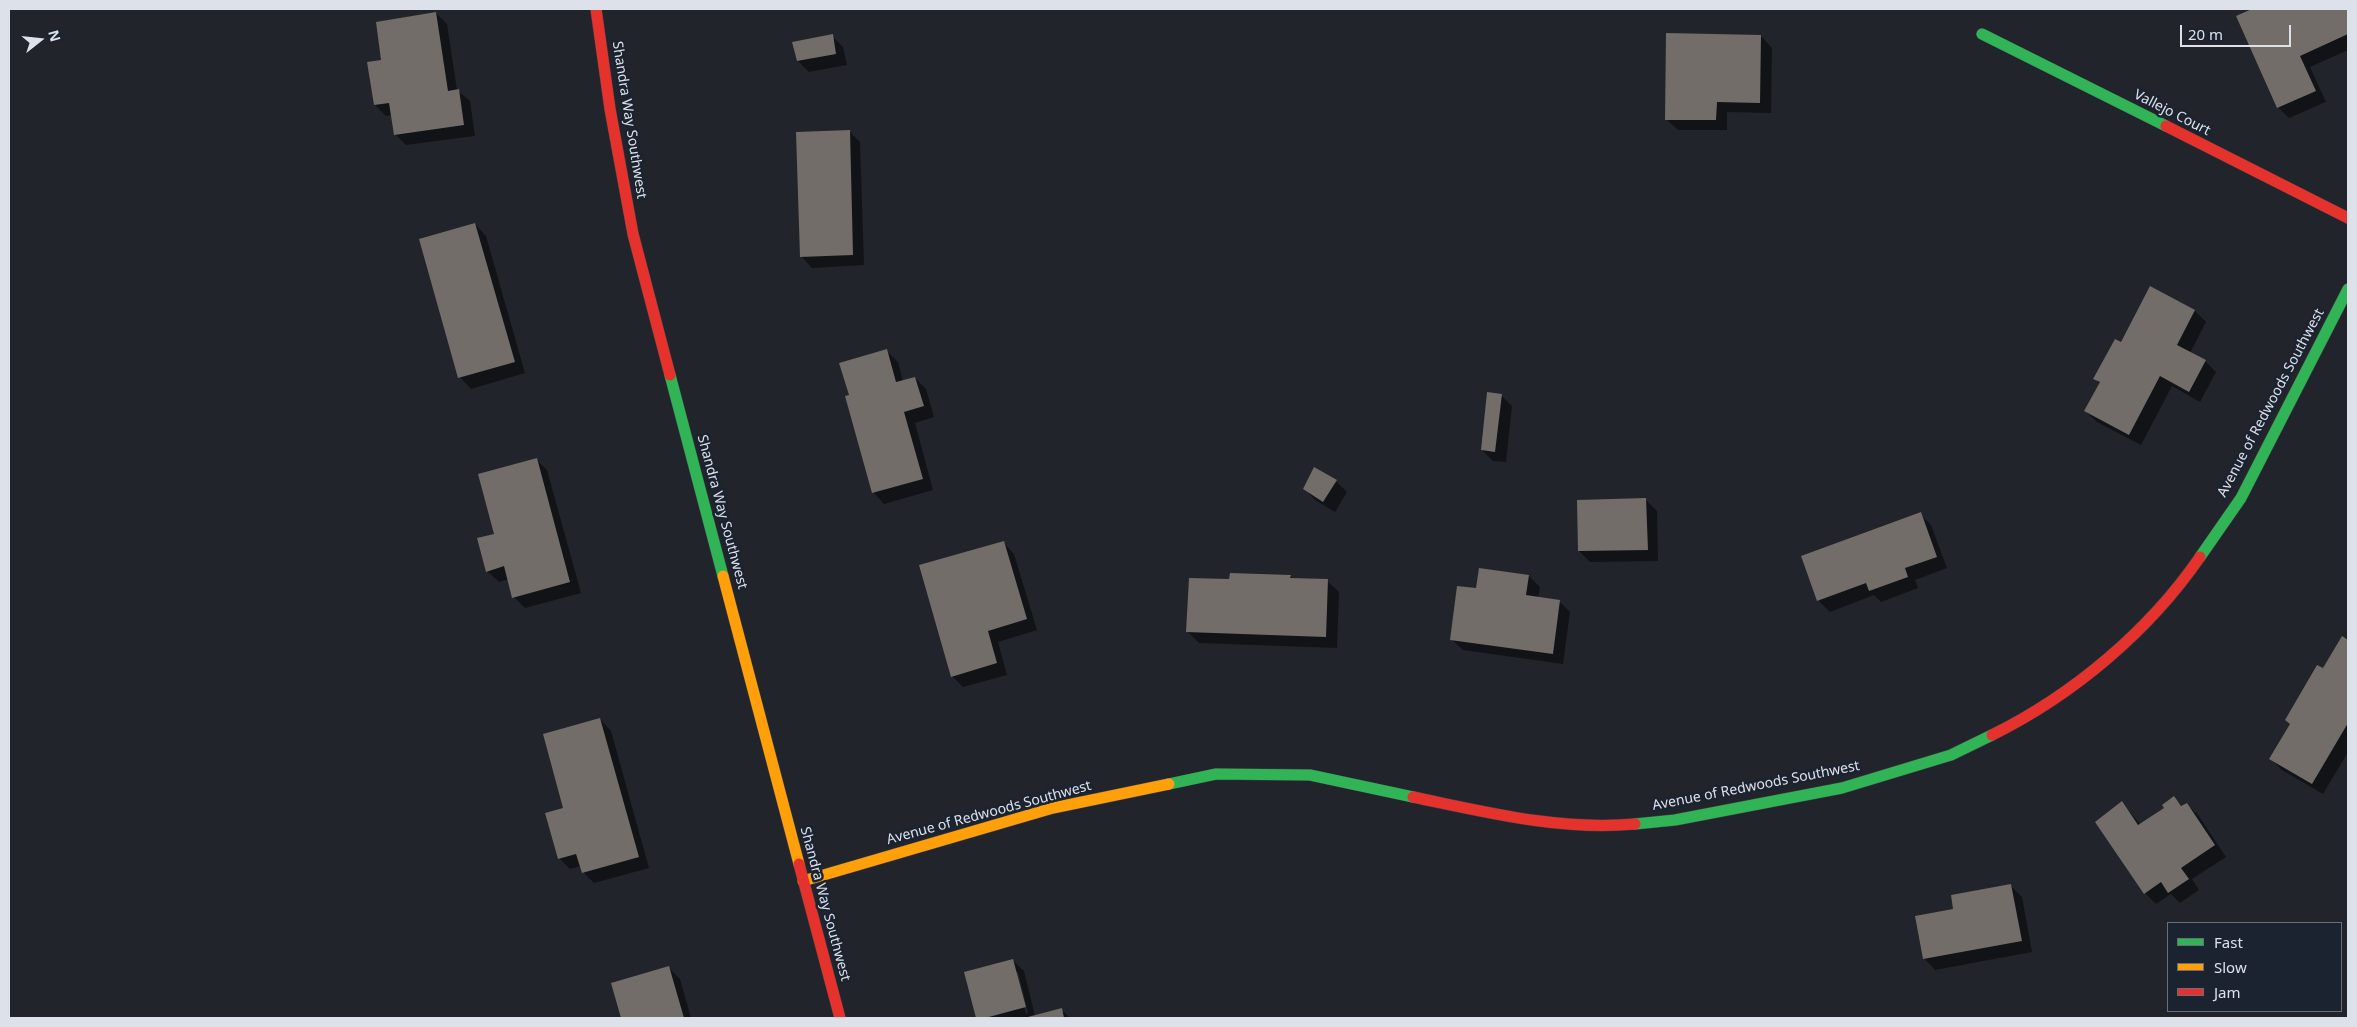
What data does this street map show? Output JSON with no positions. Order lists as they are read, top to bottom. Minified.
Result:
{"streets":{"street":["Vallejo Court","Shandra Way Southwest","Avenue of Redwoods Southwest"]},"crossings":[["Shandra Way Southwest","Avenue of Redwoods Southwest"]],"legend":["Fast","Slow","Jam"],"scale_bar":"20 m","north":"right"}
